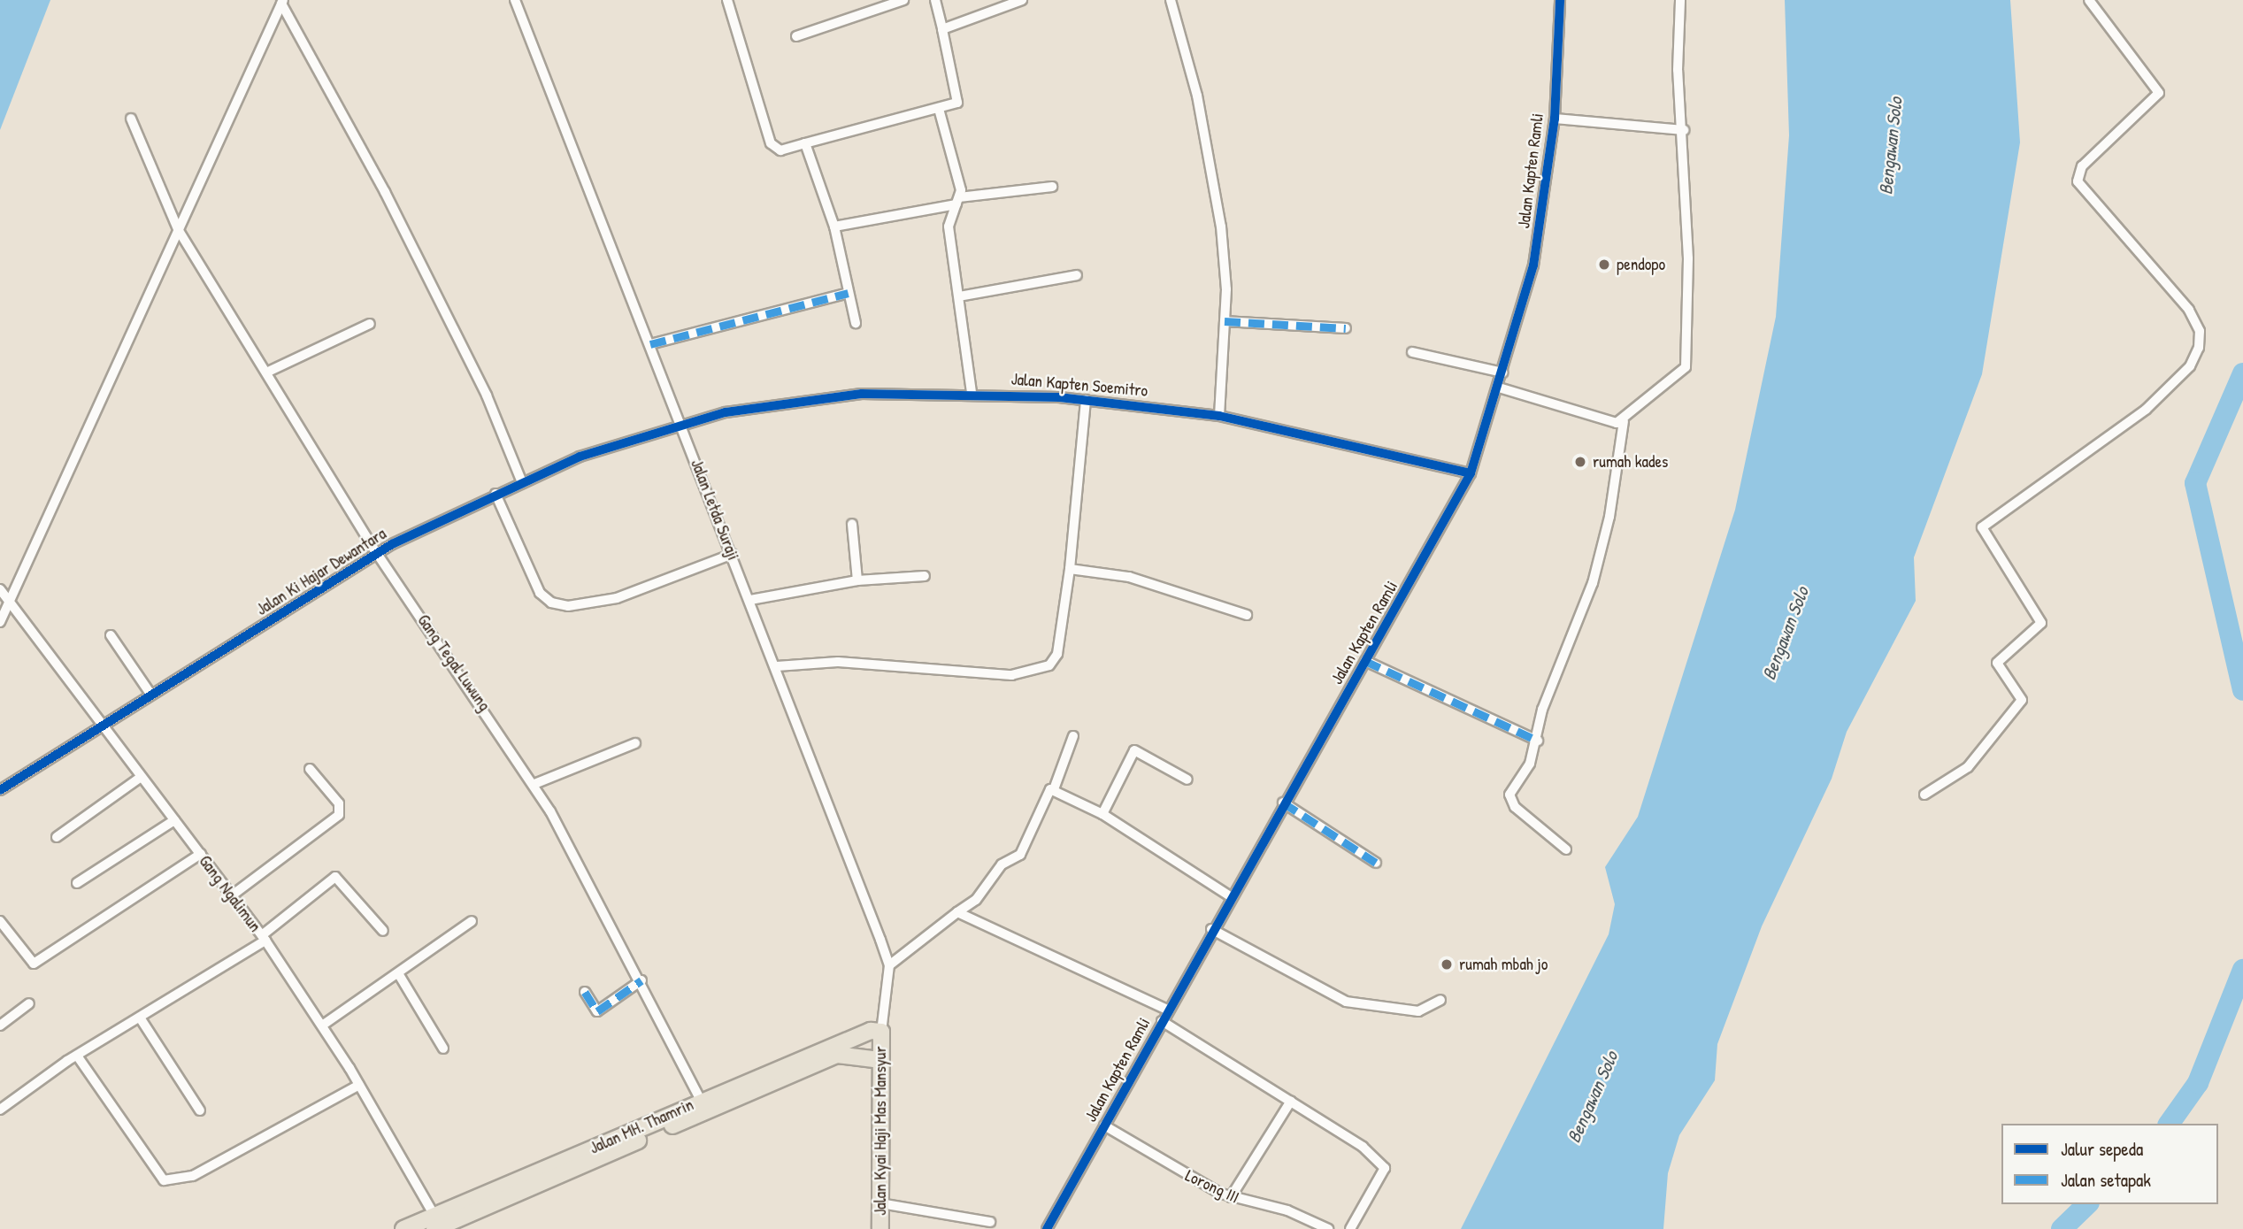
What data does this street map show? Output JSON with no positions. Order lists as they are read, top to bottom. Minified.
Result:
{"streets":{"main road":["Jalan MH. Thamrin","Jalan Kyai Haji Mas Mansyur"],"street":["Jalan Kapten Ramli","Jalan Kapten Soemitro","Jalan Letda Suraji","Jalan Ki Hajar Dewantara","Gang Tegal Luwung","Gang Ngalimun","Lorong III"]},"crossings":[["Jalan Kapten Ramli","Jalan Kapten Soemitro"],["Jalan Kapten Ramli","Lorong III"],["Jalan Kapten Soemitro","Jalan Letda Suraji"],["Jalan Kapten Soemitro","Jalan Ki Hajar Dewantara"],["Jalan Letda Suraji","Jalan Ki Hajar Dewantara"],["Jalan Letda Suraji","Jalan MH. Thamrin"],["Jalan Letda Suraji","Jalan Kyai Haji Mas Mansyur"],["Jalan Ki Hajar Dewantara","Gang Tegal Luwung"],["Jalan Ki Hajar Dewantara","Gang Ngalimun"],["Gang Tegal Luwung","Jalan MH. Thamrin"],["Gang Ngalimun","Jalan MH. Thamrin"],["Jalan MH. Thamrin","Jalan Kyai Haji Mas Mansyur"]],"water":["Bengawan Solo"],"places":["pendopo","rumah kades","rumah mbah jo"],"legend":["Jalur sepeda","Jalan setapak"]}
